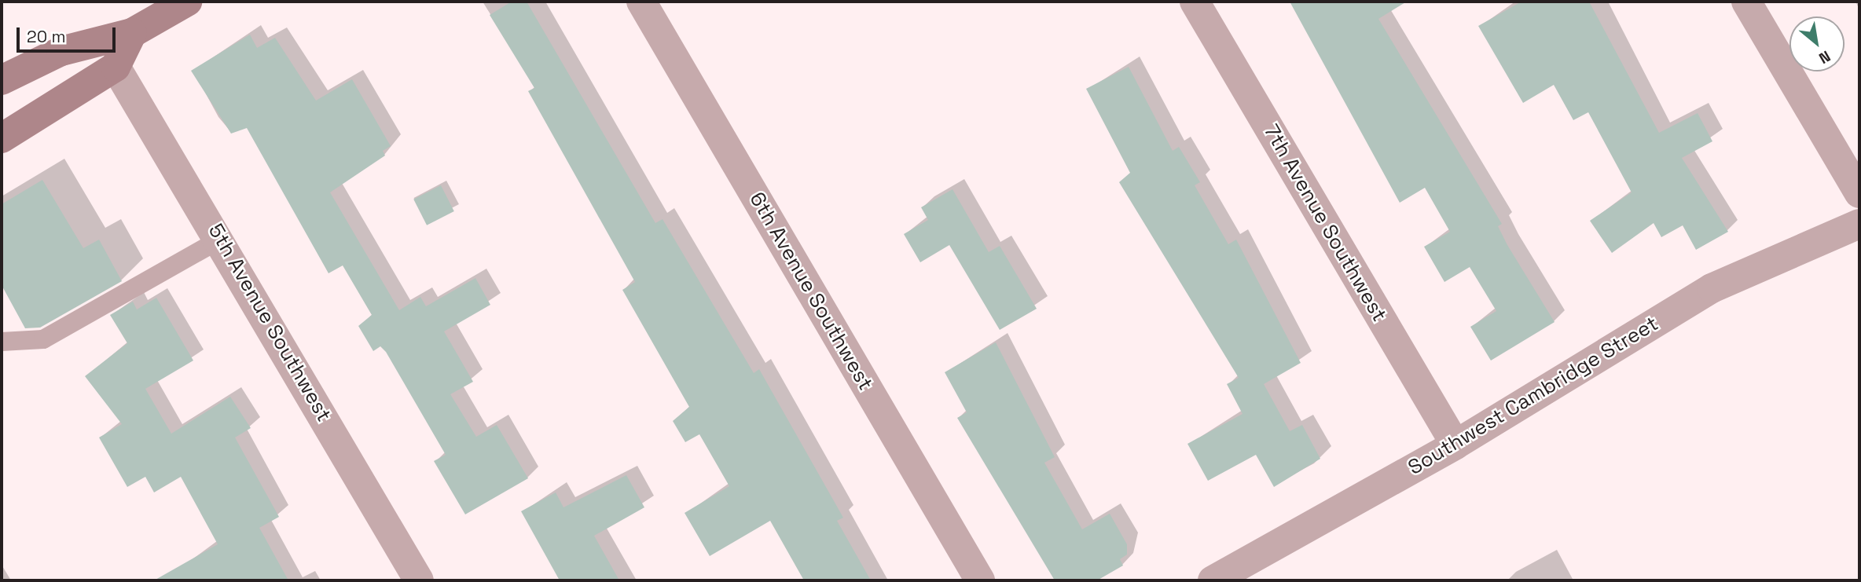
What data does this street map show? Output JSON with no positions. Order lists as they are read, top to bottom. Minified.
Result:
{"streets":{"street":["7th Avenue Southwest","6th Avenue Southwest","5th Avenue Southwest","Southwest Cambridge Street"]},"crossings":[["7th Avenue Southwest","Southwest Cambridge Street"]],"scale_bar":"20 m","north":"bottom right"}
